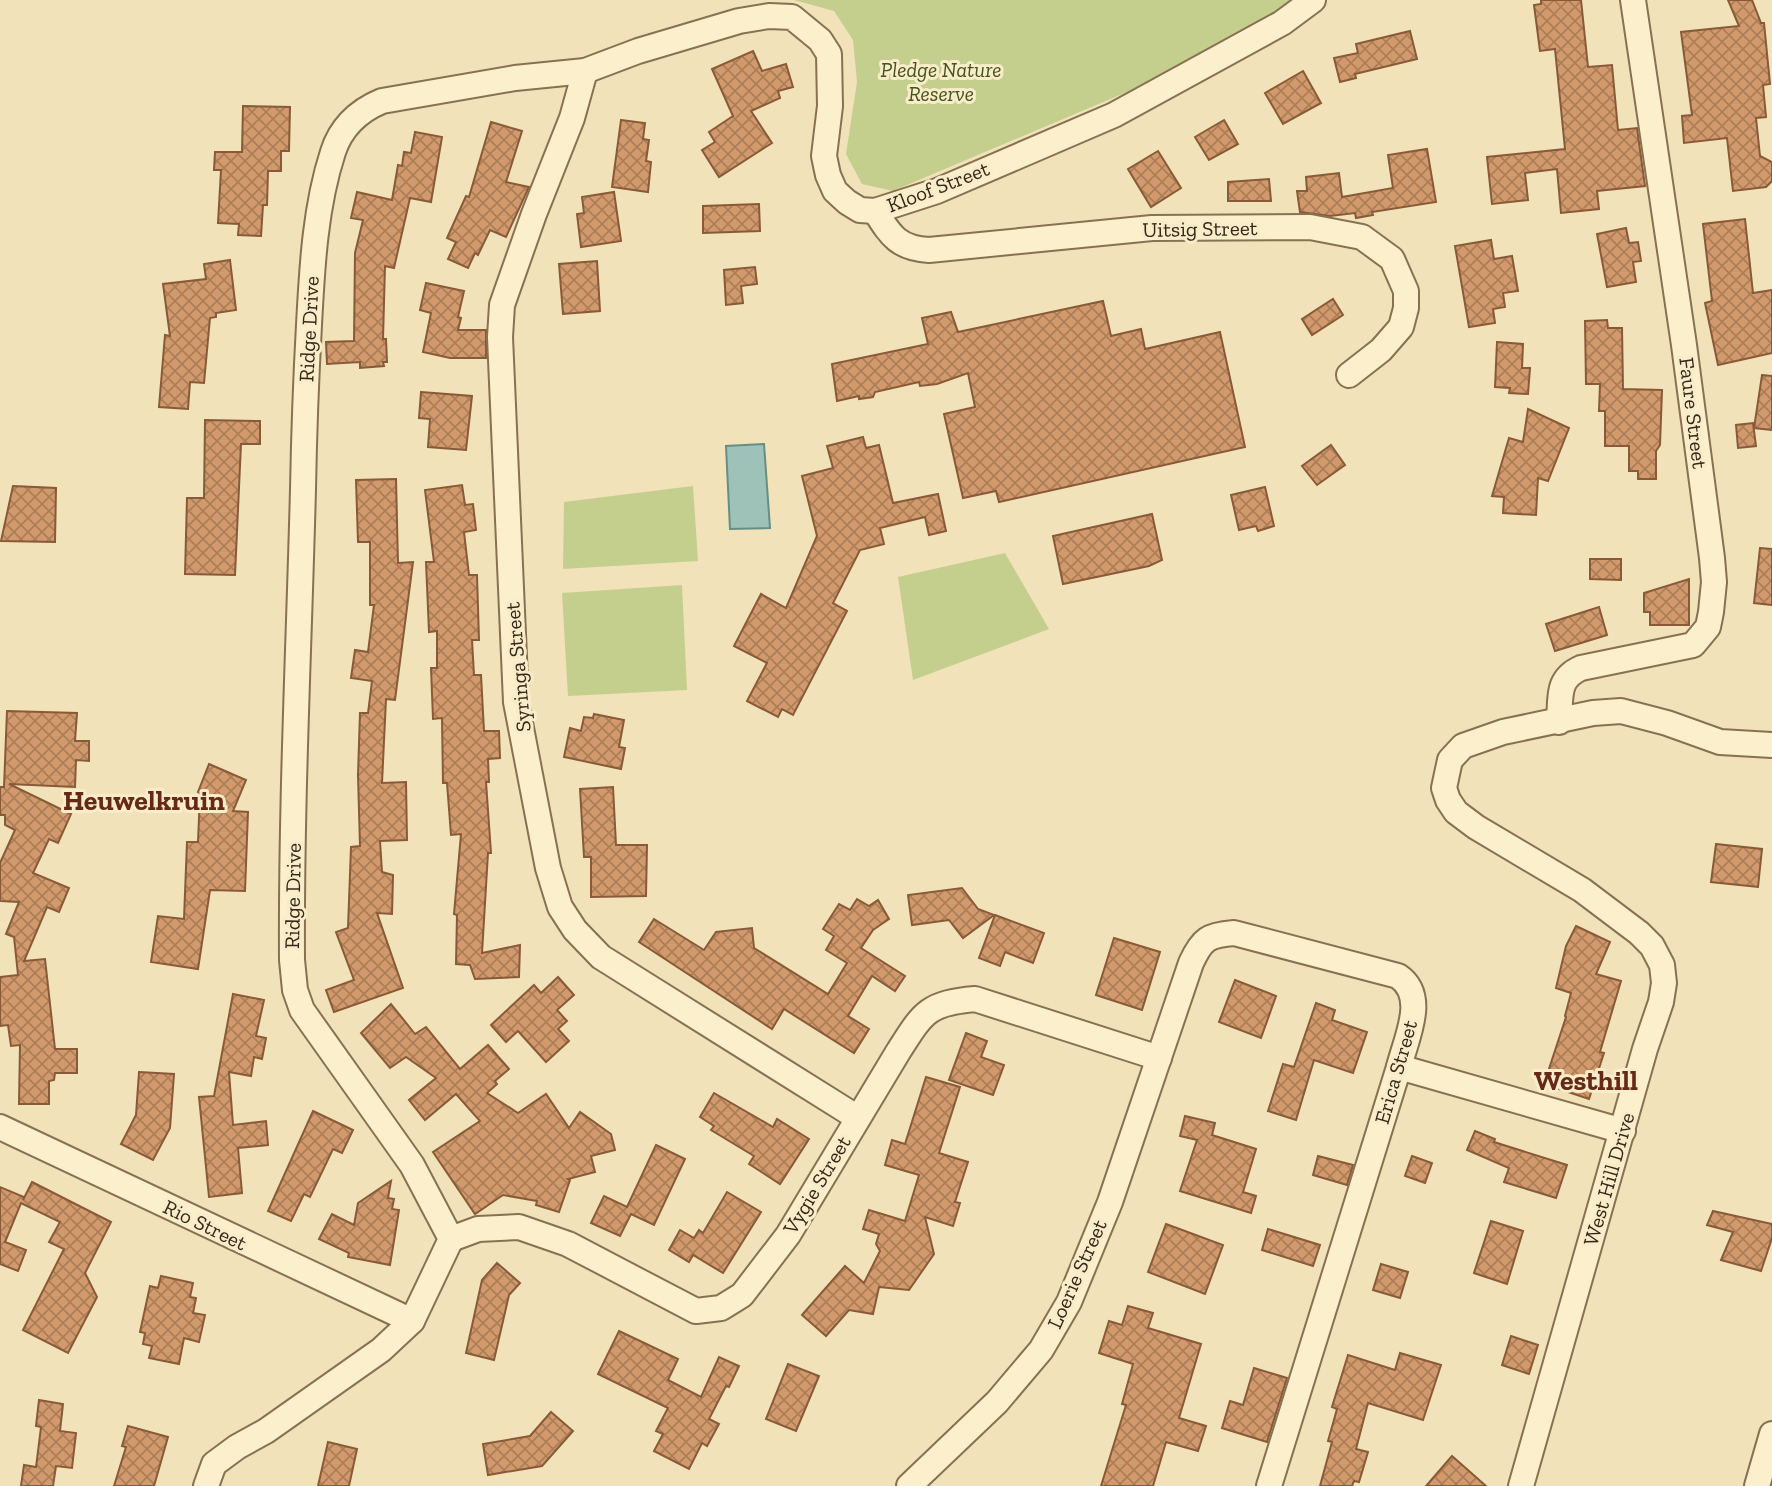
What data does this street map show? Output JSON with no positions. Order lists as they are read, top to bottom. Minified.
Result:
{"streets":{"street":["Kloof Street","Uitsig Street","Ridge Drive","Faure Street","Syringa Street","Erica Street","West Hill Drive","Vygie Street","Rio Street","Loerie Street"]},"crossings":[["Kloof Street","Uitsig Street"],["Kloof Street","Ridge Drive"],["Kloof Street","Syringa Street"],["Ridge Drive","Vygie Street"],["Faure Street","West Hill Drive"],["Syringa Street","Vygie Street"],["Erica Street","Vygie Street"],["Erica Street","Loerie Street"],["Vygie Street","Loerie Street"]],"districts":["Heuwelkruin","Westhill"],"parks":["Pledge Nature Reserve"]}
